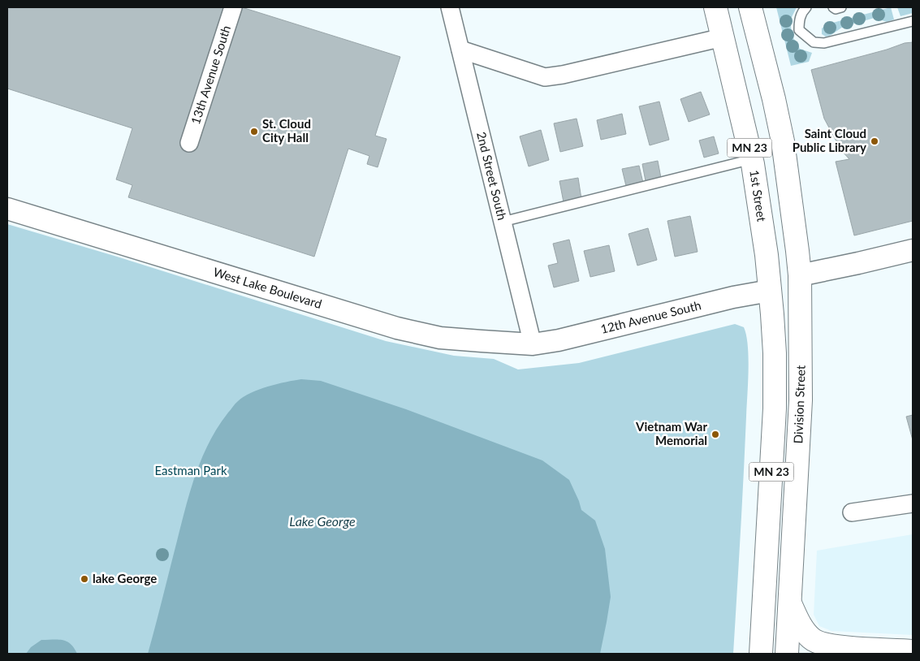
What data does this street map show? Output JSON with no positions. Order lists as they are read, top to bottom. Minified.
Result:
{"streets":{"highway":["MN 23","1st Street","Division Street"],"street":["13th Avenue South","2nd Street South","West Lake Boulevard","12th Avenue South"]},"crossings":[["MN 23","Division Street"],["2nd Street South","West Lake Boulevard"],["2nd Street South","12th Avenue South"],["1st Street","12th Avenue South"],["1st Street","Division Street"],["West Lake Boulevard","12th Avenue South"],["12th Avenue South","Division Street"]],"water":["Lake George"],"parks":["Eastman Park"],"places":["St. Cloud City Hall","Saint Cloud Public Library","Vietnam War Memorial","lake George"]}
